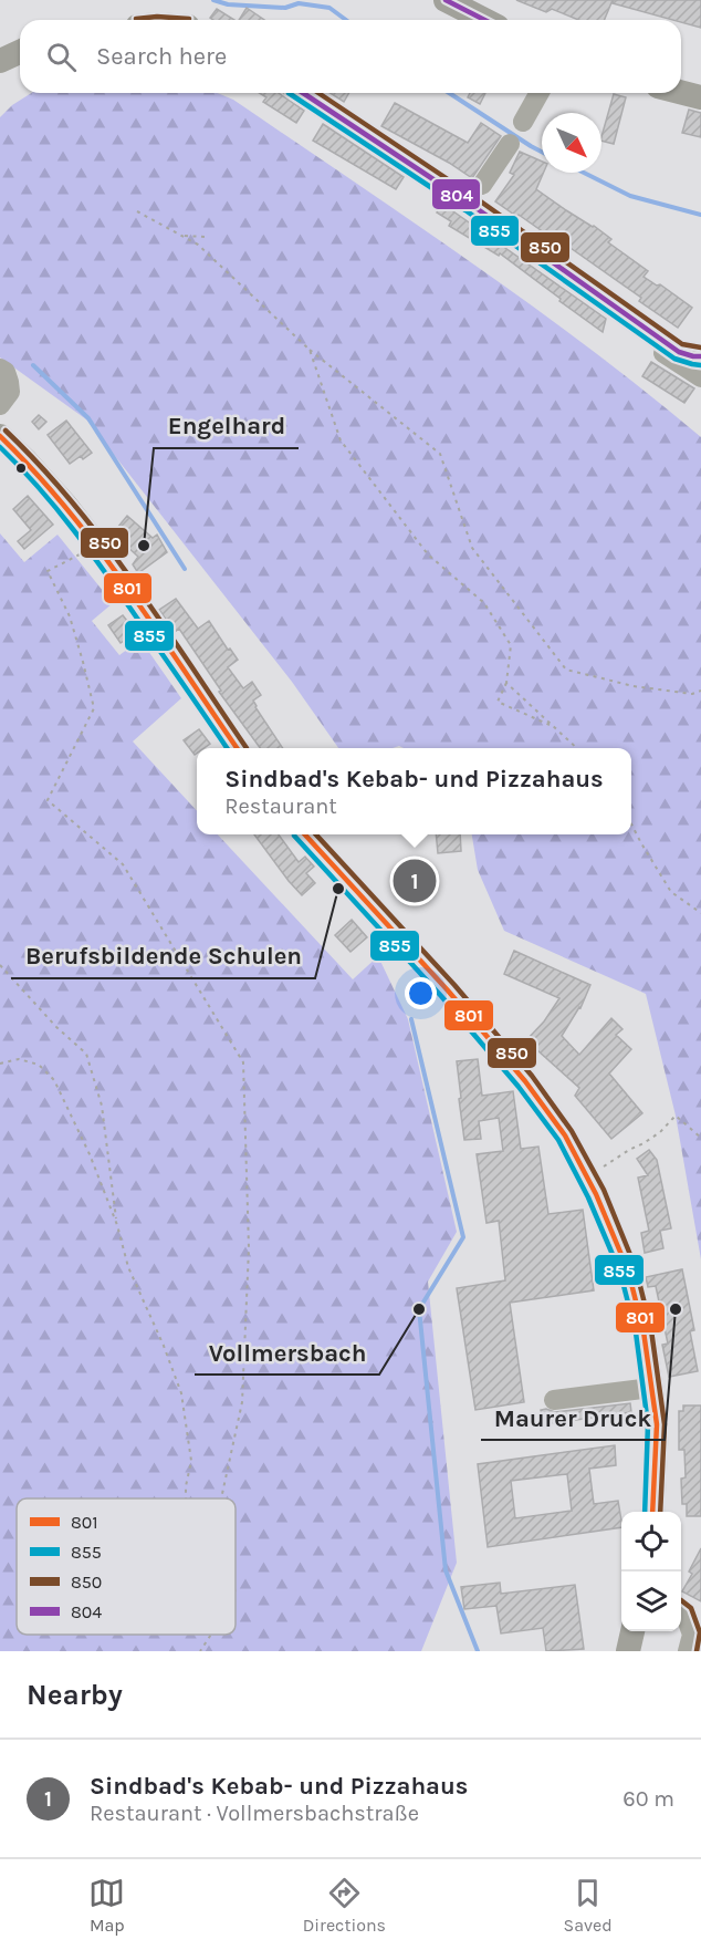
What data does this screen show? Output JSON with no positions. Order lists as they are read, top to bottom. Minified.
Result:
{"places":["Engelhard","Berufsbildende Schulen","Vollmersbach","Maurer Druck"],"lines":["transit line 804","transit line 850","transit line 855","transit line 801"],"legend":["801","855","850","804"],"north":"bottom right","page":{"search":"Search here","popup":["Sindbad's Kebab- und Pizzahaus","Restaurant"],"pins":"1","heading":"Nearby","list":[{"mark":"1","name":"Sindbad's Kebab- und Pizzahaus","note":"Restaurant · Vollmersbachstraße","value":"60 m"}],"nav":["Map","Directions","Saved"]}}
